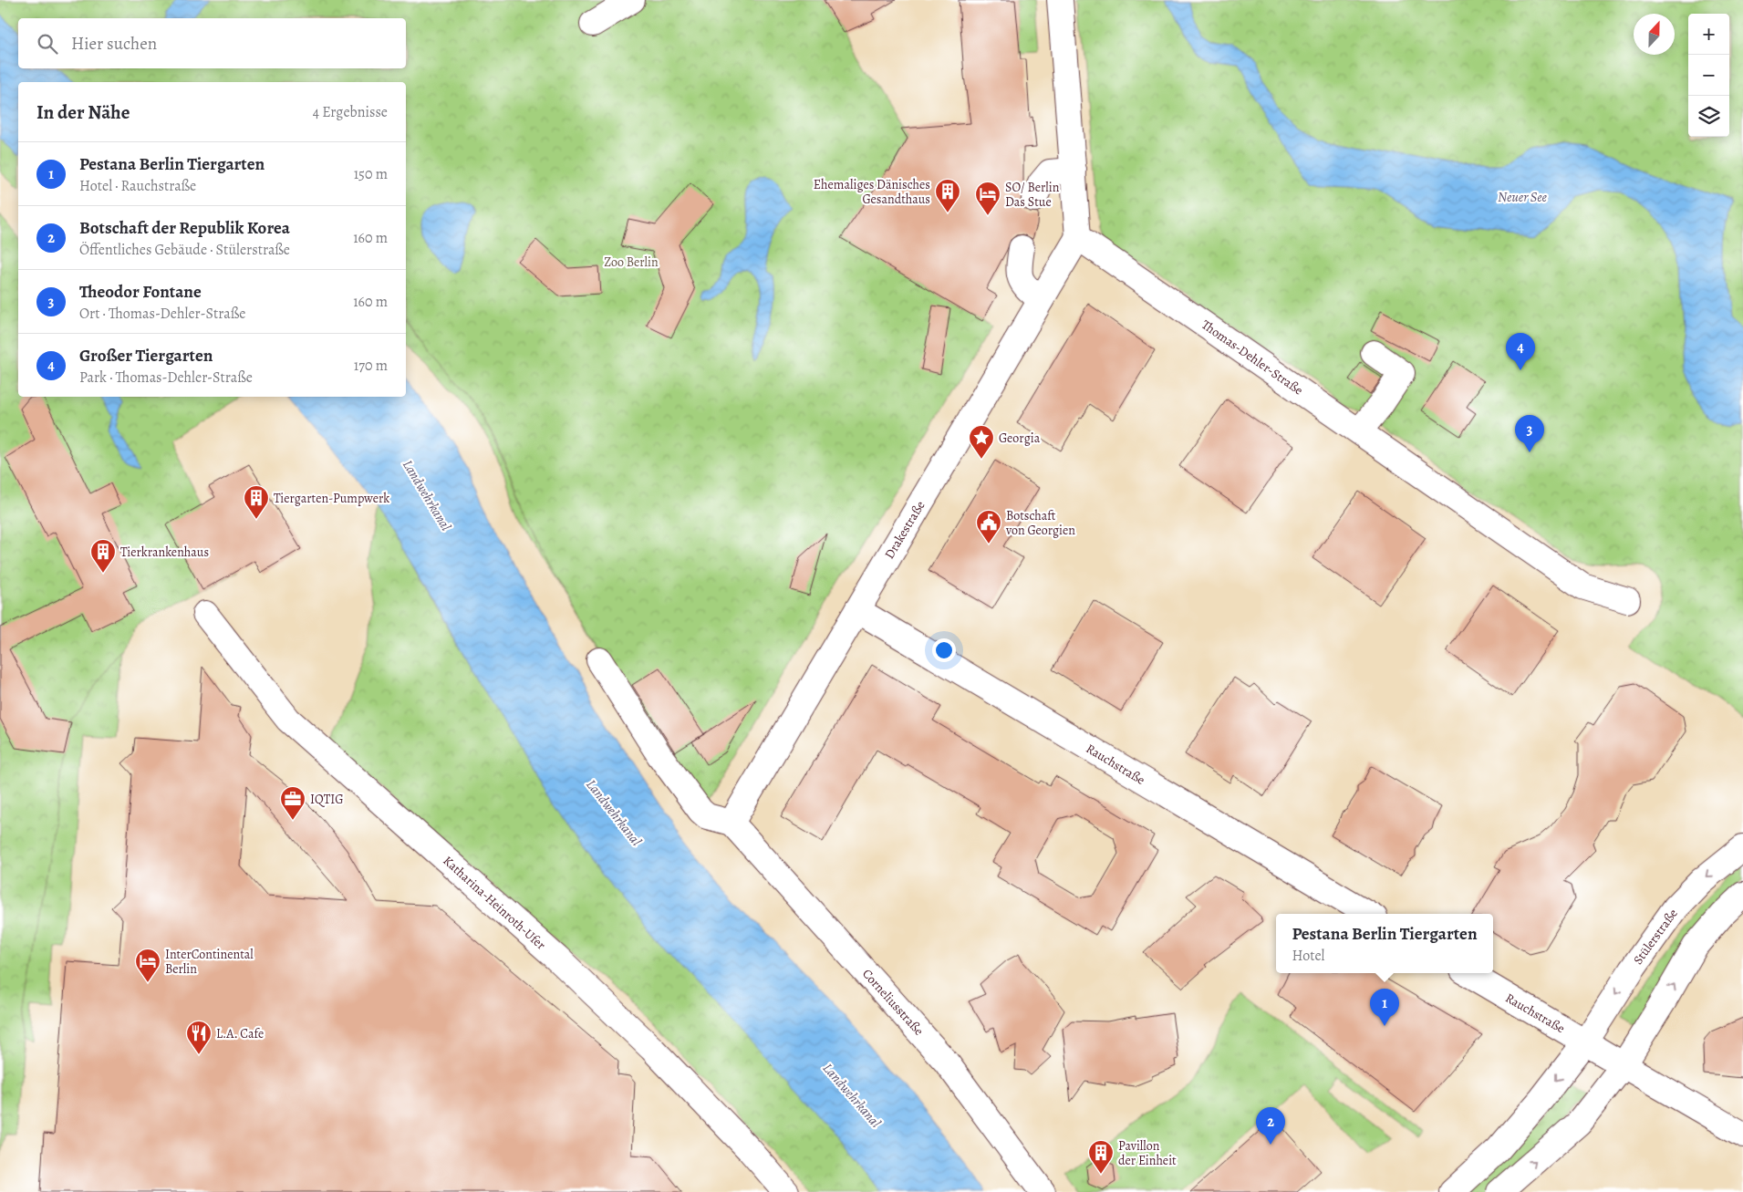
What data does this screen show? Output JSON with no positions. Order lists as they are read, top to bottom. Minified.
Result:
{"streets":{"street":["Thomas-Dehler-Straße","Drakestraße","Rauchstraße","Katharina-Heinroth-Ufer","Stülerstraße","Corneliusstraße"]},"crossings":[["Thomas-Dehler-Straße","Drakestraße"],["Drakestraße","Rauchstraße"],["Drakestraße","Corneliusstraße"],["Rauchstraße","Stülerstraße"]],"water":["Neuer See","Landwehrkanal"],"parks":["Zoo Berlin"],"places":{"building":["Ehemaliges Dänisches Gesandthaus","Tiergarten-Pumpwerk","Tierkrankenhaus","Pavillon der Einheit"],"hotel":["SO/ Berlin Das Stue","InterContinental Berlin"],"place":["Georgia"],"public building":["Botschaft von Georgien"],"office":["IQTIG"],"restaurant":["L.A. Cafe"]},"north":"top","page":{"map_buttons":["+","−"],"search":"Hier suchen","heading":["In der Nähe","4 Ergebnisse"],"list":[{"mark":"1","name":"Pestana Berlin Tiergarten","note":"Hotel · Rauchstraße","value":"150 m"},{"mark":"2","name":"Botschaft der Republik Korea","note":"Öffentliches Gebäude · Stülerstraße","value":"160 m"},{"mark":"3","name":"Theodor Fontane","note":"Ort · Thomas-Dehler-Straße","value":"160 m"},{"mark":"4","name":"Großer Tiergarten","note":"Park · Thomas-Dehler-Straße","value":"170 m"}],"pins":["4","3","1","2"],"popup":["Pestana Berlin Tiergarten","Hotel"]}}
